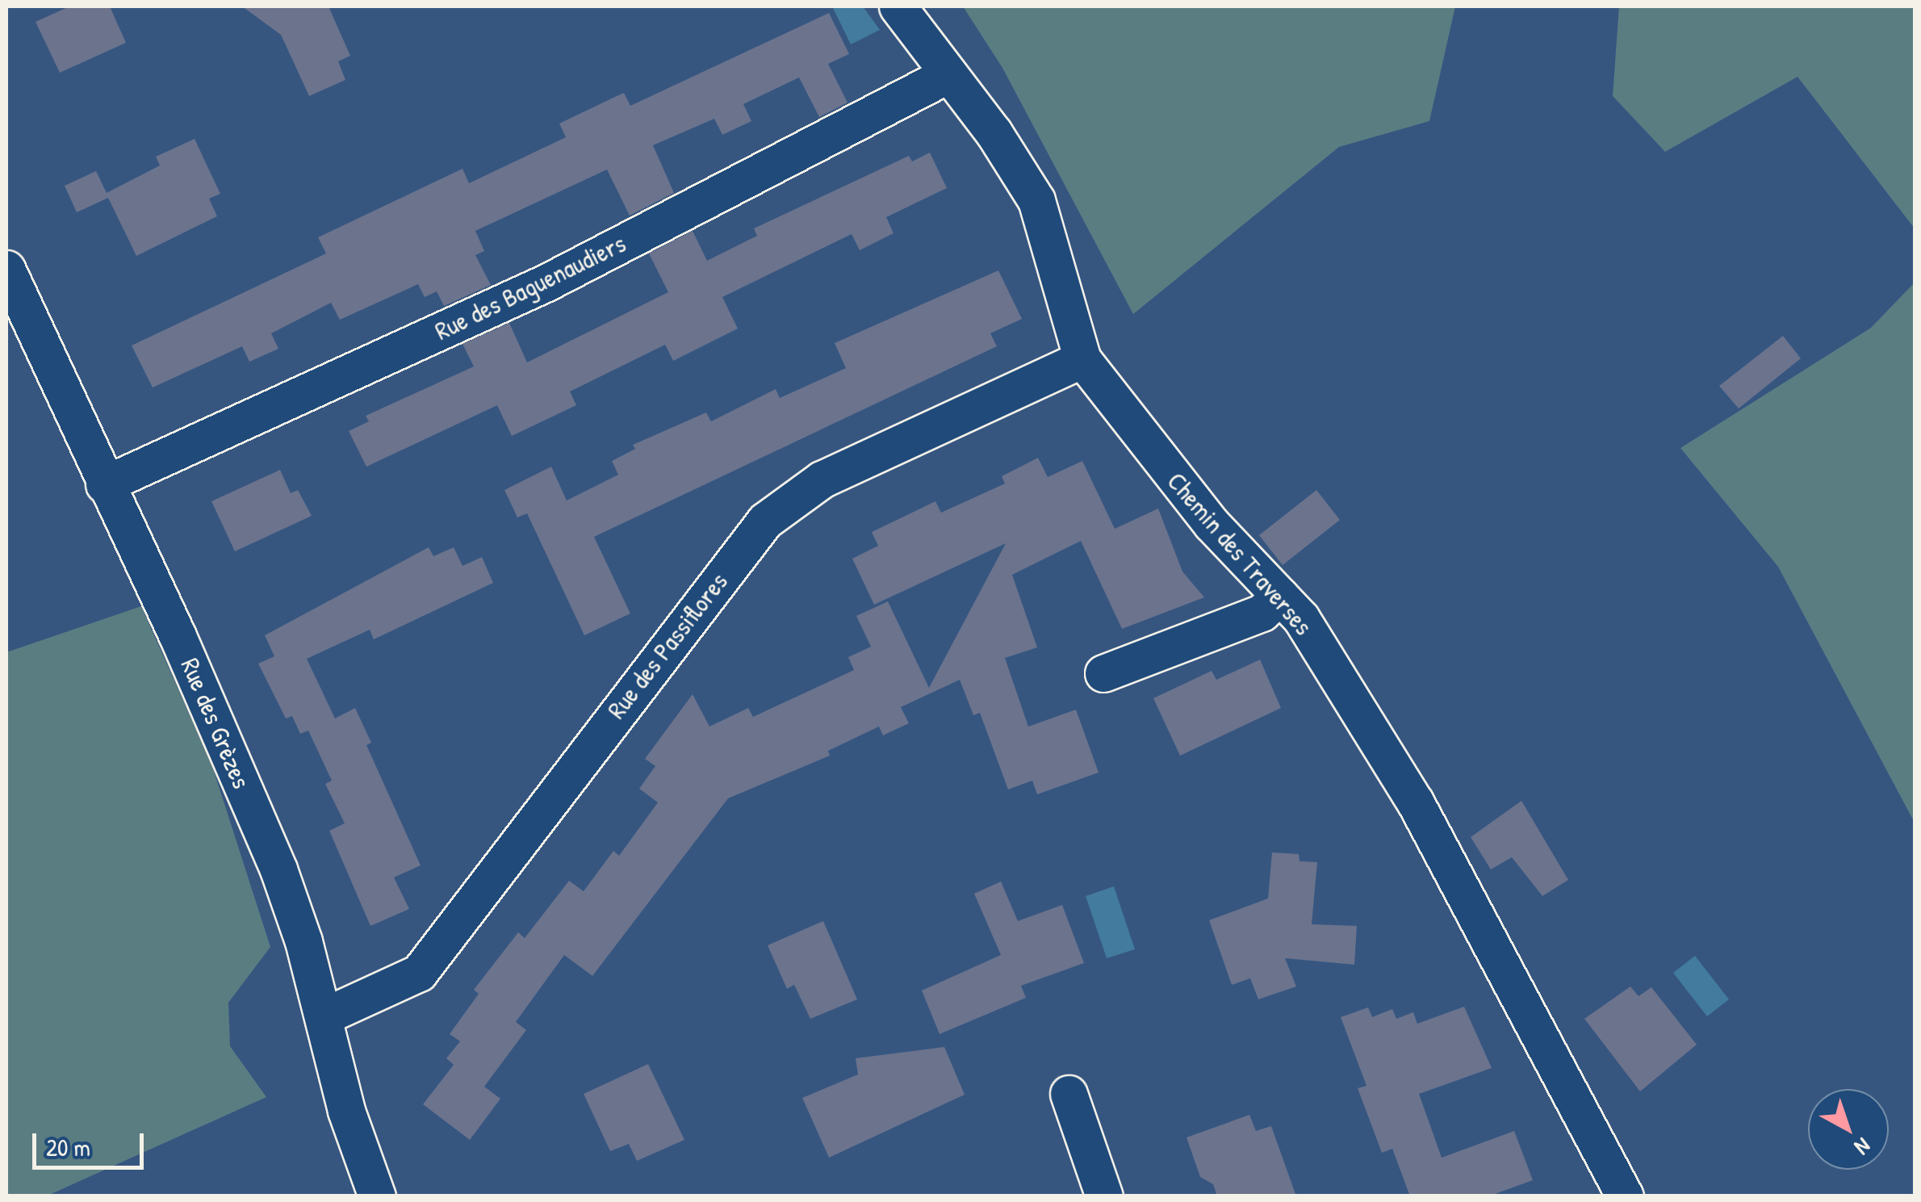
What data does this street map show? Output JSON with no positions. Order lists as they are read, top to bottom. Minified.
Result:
{"streets":{"street":["Rue des Baguenaudiers","Chemin des Traverses","Rue des Passiflores","Rue des Grèzes"]},"crossings":[["Rue des Baguenaudiers","Chemin des Traverses"],["Rue des Baguenaudiers","Rue des Grèzes"],["Chemin des Traverses","Rue des Passiflores"],["Rue des Passiflores","Rue des Grèzes"]],"scale_bar":"20 m","north":"bottom right"}
